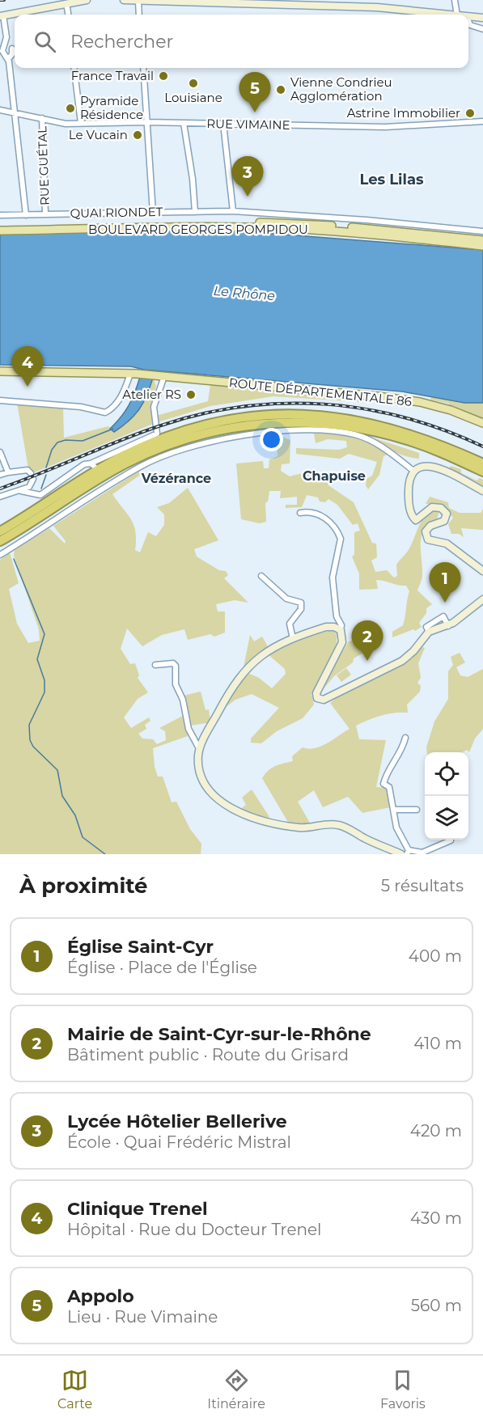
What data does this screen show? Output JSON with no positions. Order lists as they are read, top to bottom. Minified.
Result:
{"streets":{"main road":["BOULEVARD GEORGES POMPIDOU","ROUTE DÉPARTEMENTALE 86"],"street":["RUE VIMAINE","RUE GUÉTAL","QUAI RIONDET"]},"crossings":[["RUE VIMAINE","RUE GUÉTAL"],["RUE GUÉTAL","QUAI RIONDET"]],"districts":["Les Lilas","Chapuise","Vézérance"],"water":["Le Rhône"],"places":["France Travail","Louisiane","Vienne Condrieu Agglomération","Pyramide Résidence","Astrine Immobilier","Le Vucain","Atelier RS"],"page":{"search":"Rechercher","pins":["5","3","4","1","2"],"heading":["À proximité","5 résultats"],"list":[{"mark":"1","name":"Église Saint-Cyr","note":"Église · Place de l'Église","value":"400 m"},{"mark":"2","name":"Mairie de Saint-Cyr-sur-le-Rhône","note":"Bâtiment public · Route du Grisard","value":"410 m"},{"mark":"3","name":"Lycée Hôtelier Bellerive","note":"École · Quai Frédéric Mistral","value":"420 m"},{"mark":"4","name":"Clinique Trenel","note":"Hôpital · Rue du Docteur Trenel","value":"430 m"},{"mark":"5","name":"Appolo","note":"Lieu · Rue Vimaine","value":"560 m"}],"nav":["Carte","Itinéraire","Favoris"]}}
